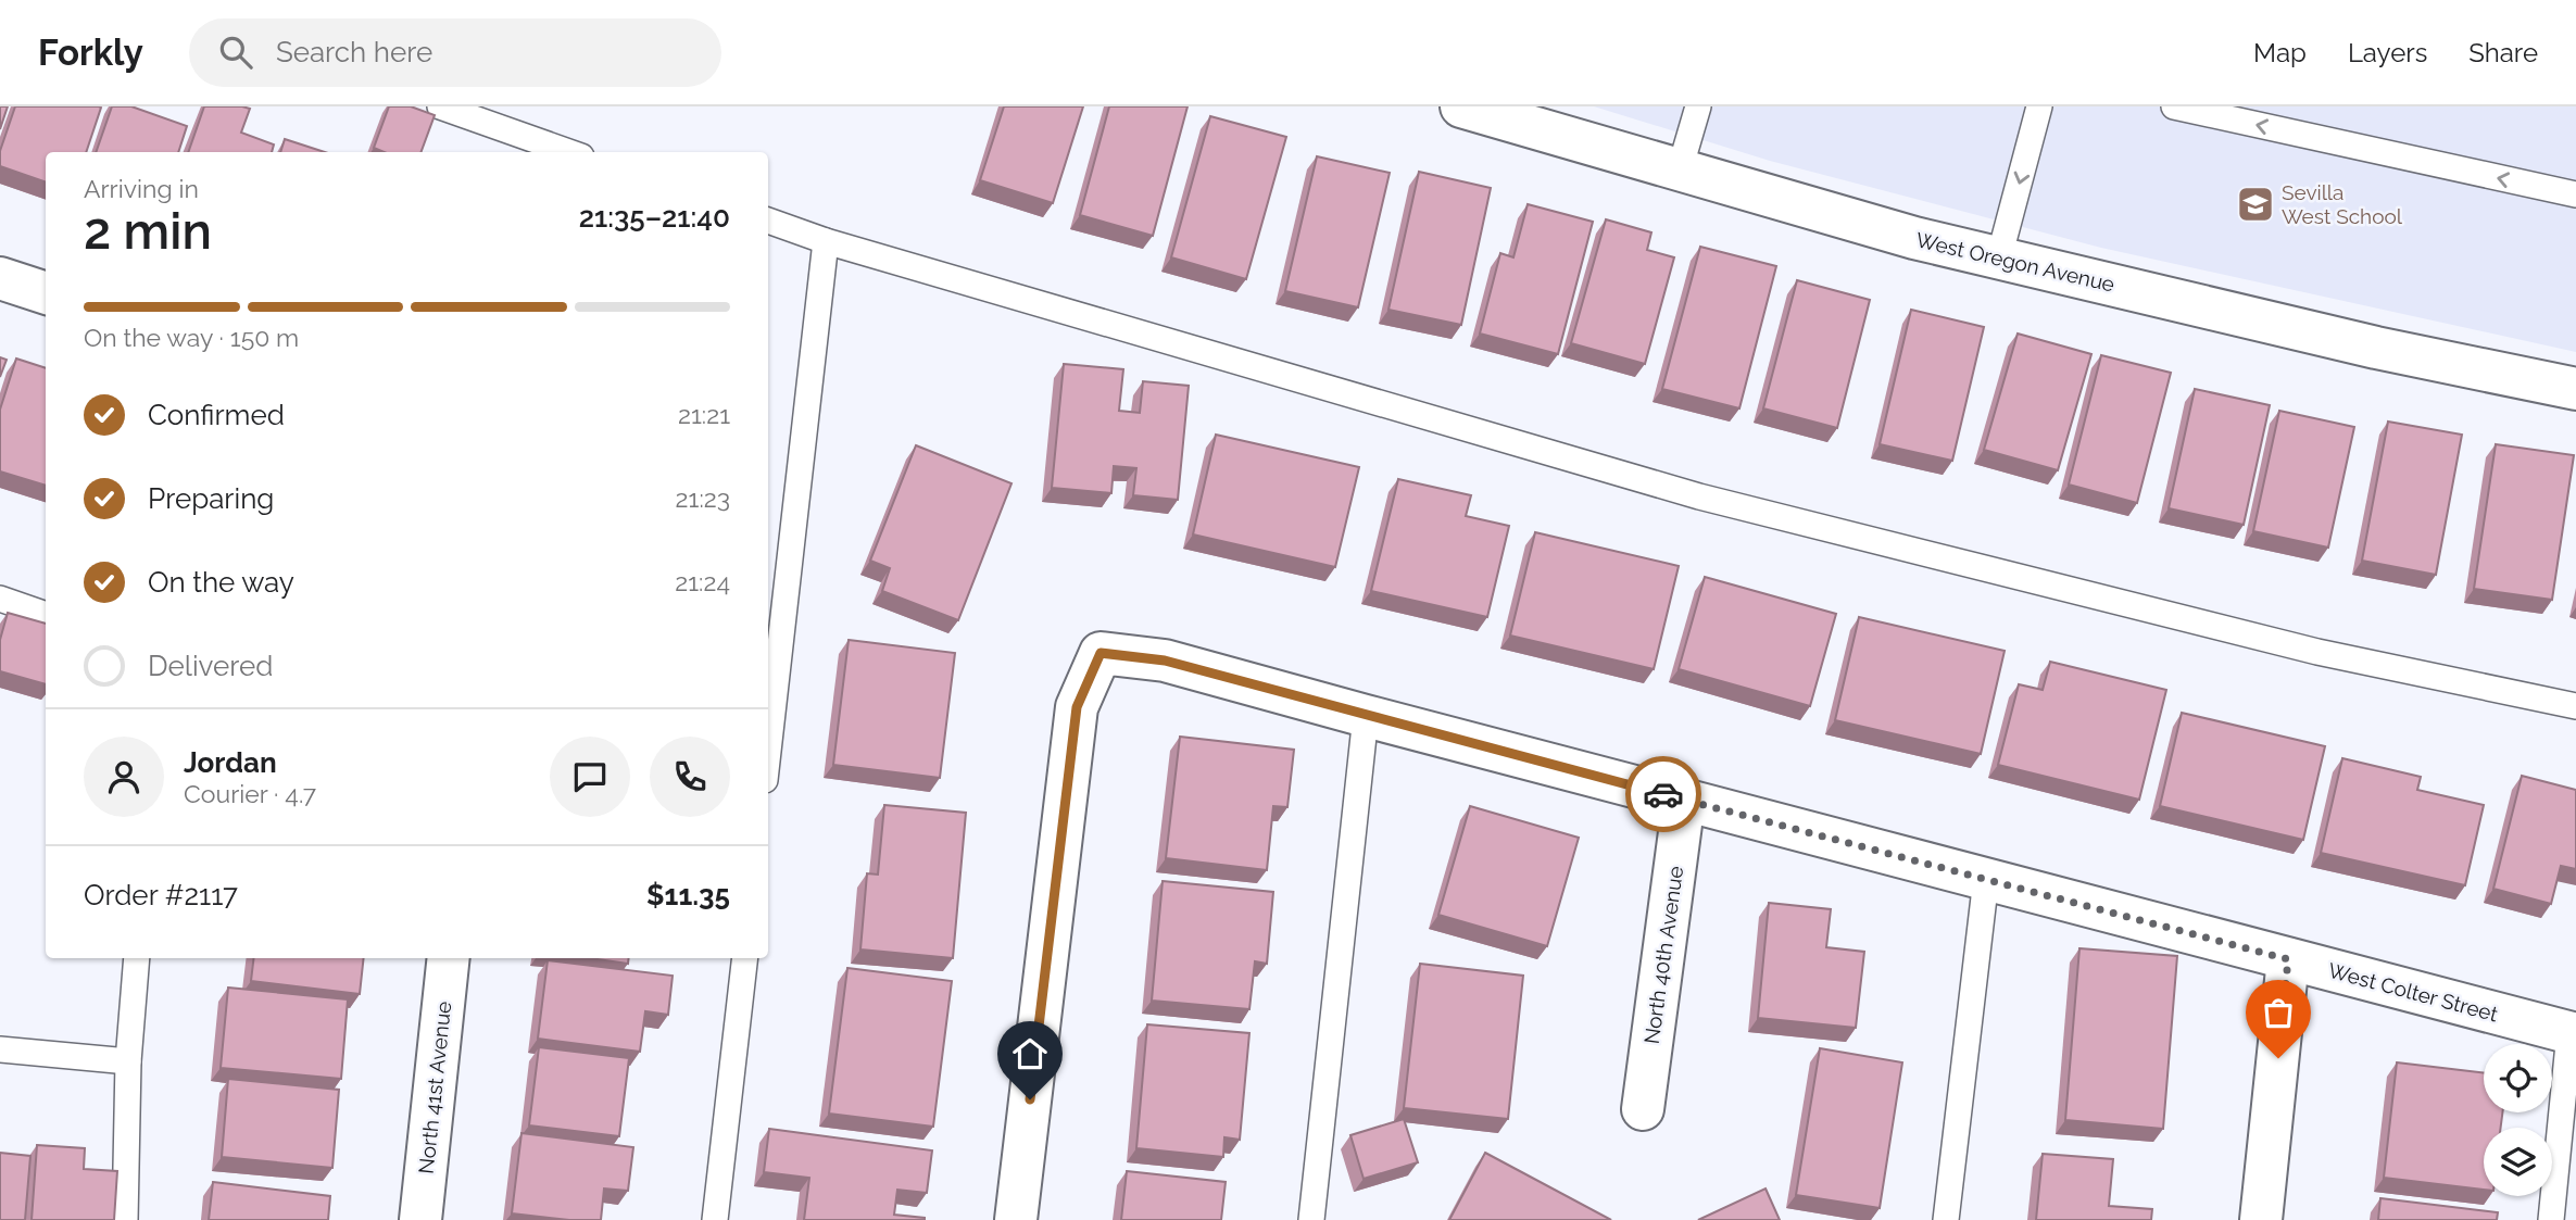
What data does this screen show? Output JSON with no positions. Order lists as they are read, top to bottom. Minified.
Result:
{"streets":{"street":["West Oregon Avenue","North 40th Avenue","West Colter Street","North 41st Avenue"]},"crossings":[["North 40th Avenue","West Colter Street"]],"places":{"school or university":["Sevilla West School"]},"page":{"header":"Forkly","search":"Search here","nav":["Map","Layers","Share"],"heading":["2 min","Arriving in","21:35–21:40"],"panel":["Jordan","Courier · 4.7","Order #2117","$11.35"],"bar":"On the way · 150 m","list":[["Confirmed","21:21"],["Preparing","21:23"],["On the way","21:24"],"Delivered"]}}
